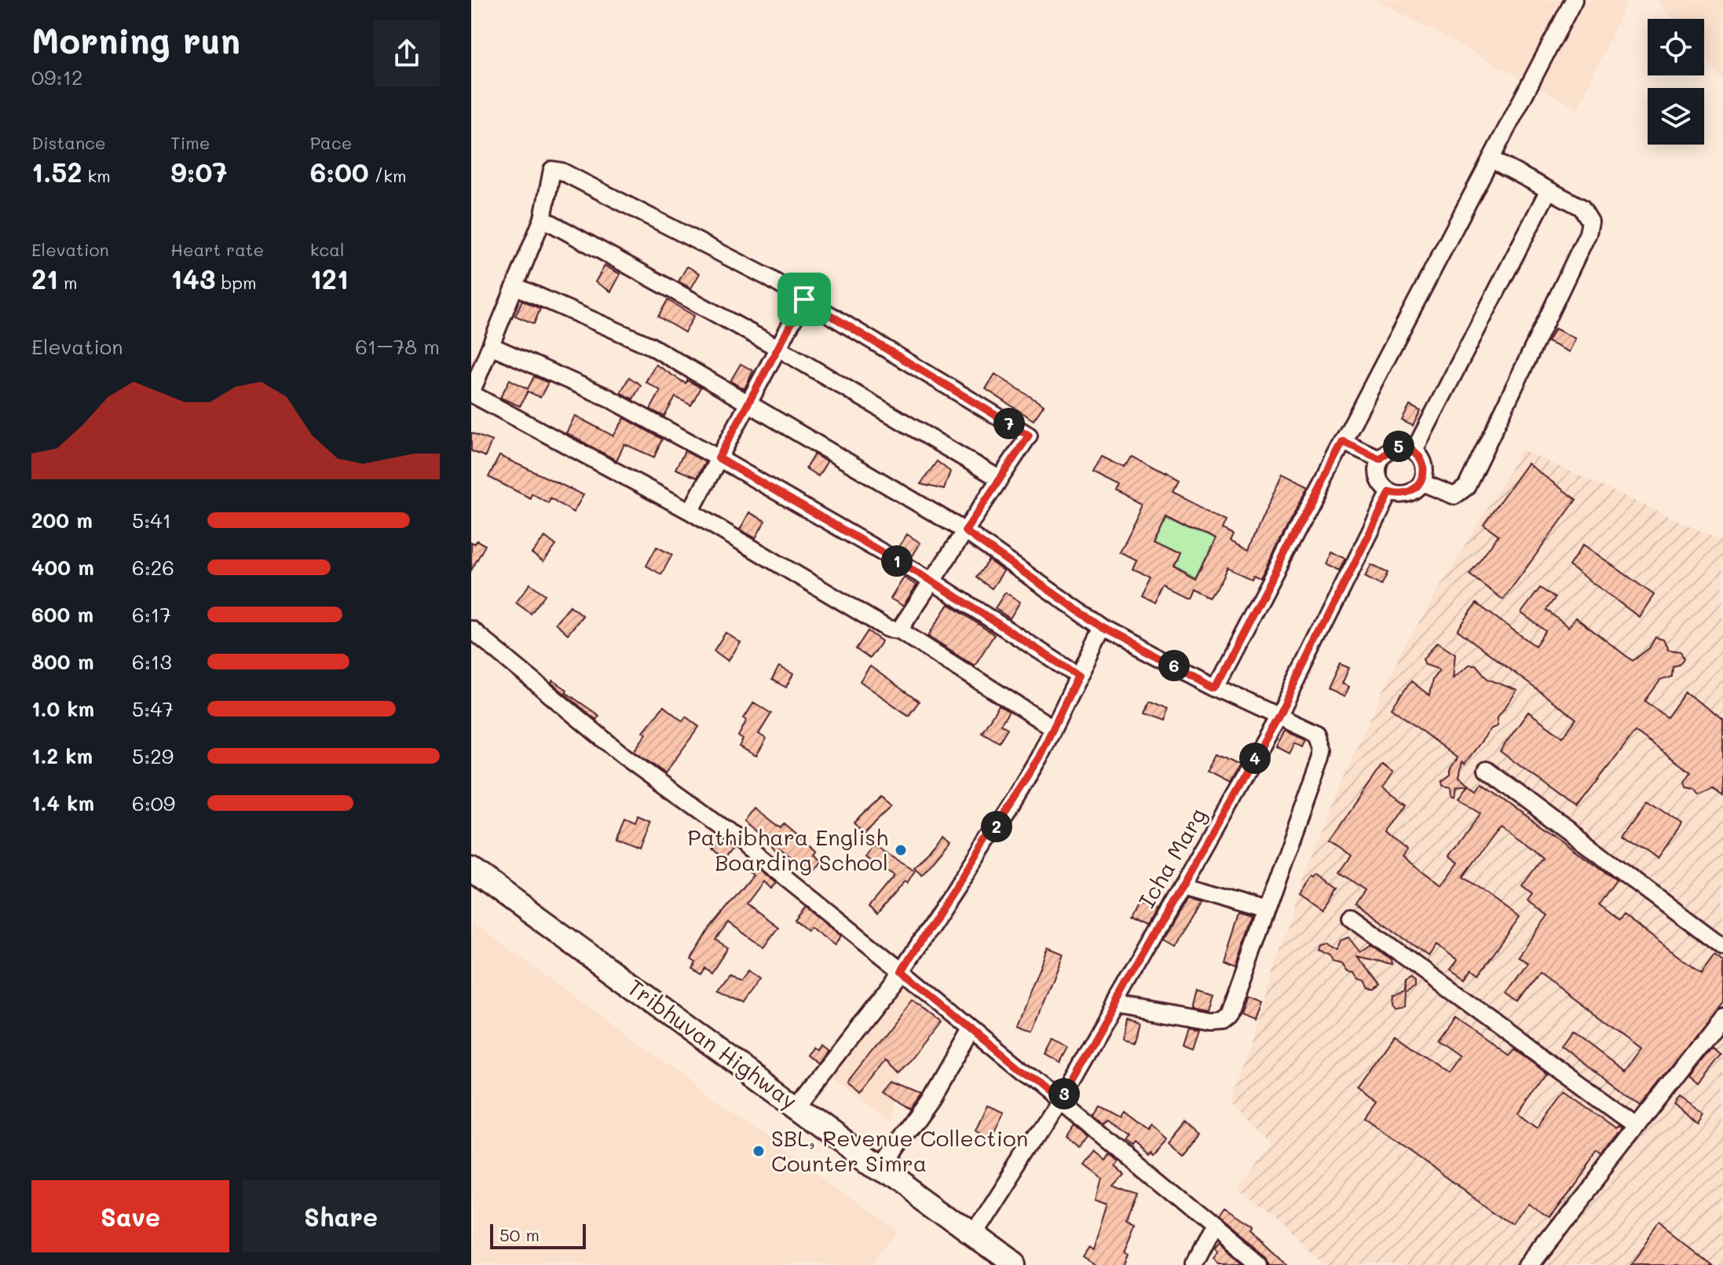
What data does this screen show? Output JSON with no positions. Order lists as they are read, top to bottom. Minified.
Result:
{"streets":{"highway":["Tribhuvan Highway"],"street":["Icha Marg"]},"crossings":[["Icha Marg","Tribhuvan Highway"]],"places":["Pathibhara English Boarding School","SBL, Revenue Collection Counter Simra"],"scale_bar":"50 m","page":{"heading":["Morning run","09:12"],"stats":[["Distance","1.52 km"],["Time","9:07"],["Pace","6:00 /km"],["Elevation","21 m"],["Heart rate","143 bpm"],["kcal","121"]],"chart":["Elevation","61–78 m"],"pins":["7","5","1","6","4","2","3"],"list":[{"name":"200 m","note":"5:41"},{"name":"400 m","note":"6:26"},{"name":"600 m","note":"6:17"},{"name":"800 m","note":"6:13"},{"name":"1.0 km","note":"5:47"},{"name":"1.2 km","note":"5:29"},{"name":"1.4 km","note":"6:09"}],"buttons":["Save","Share"],"scale":"50 m"}}
